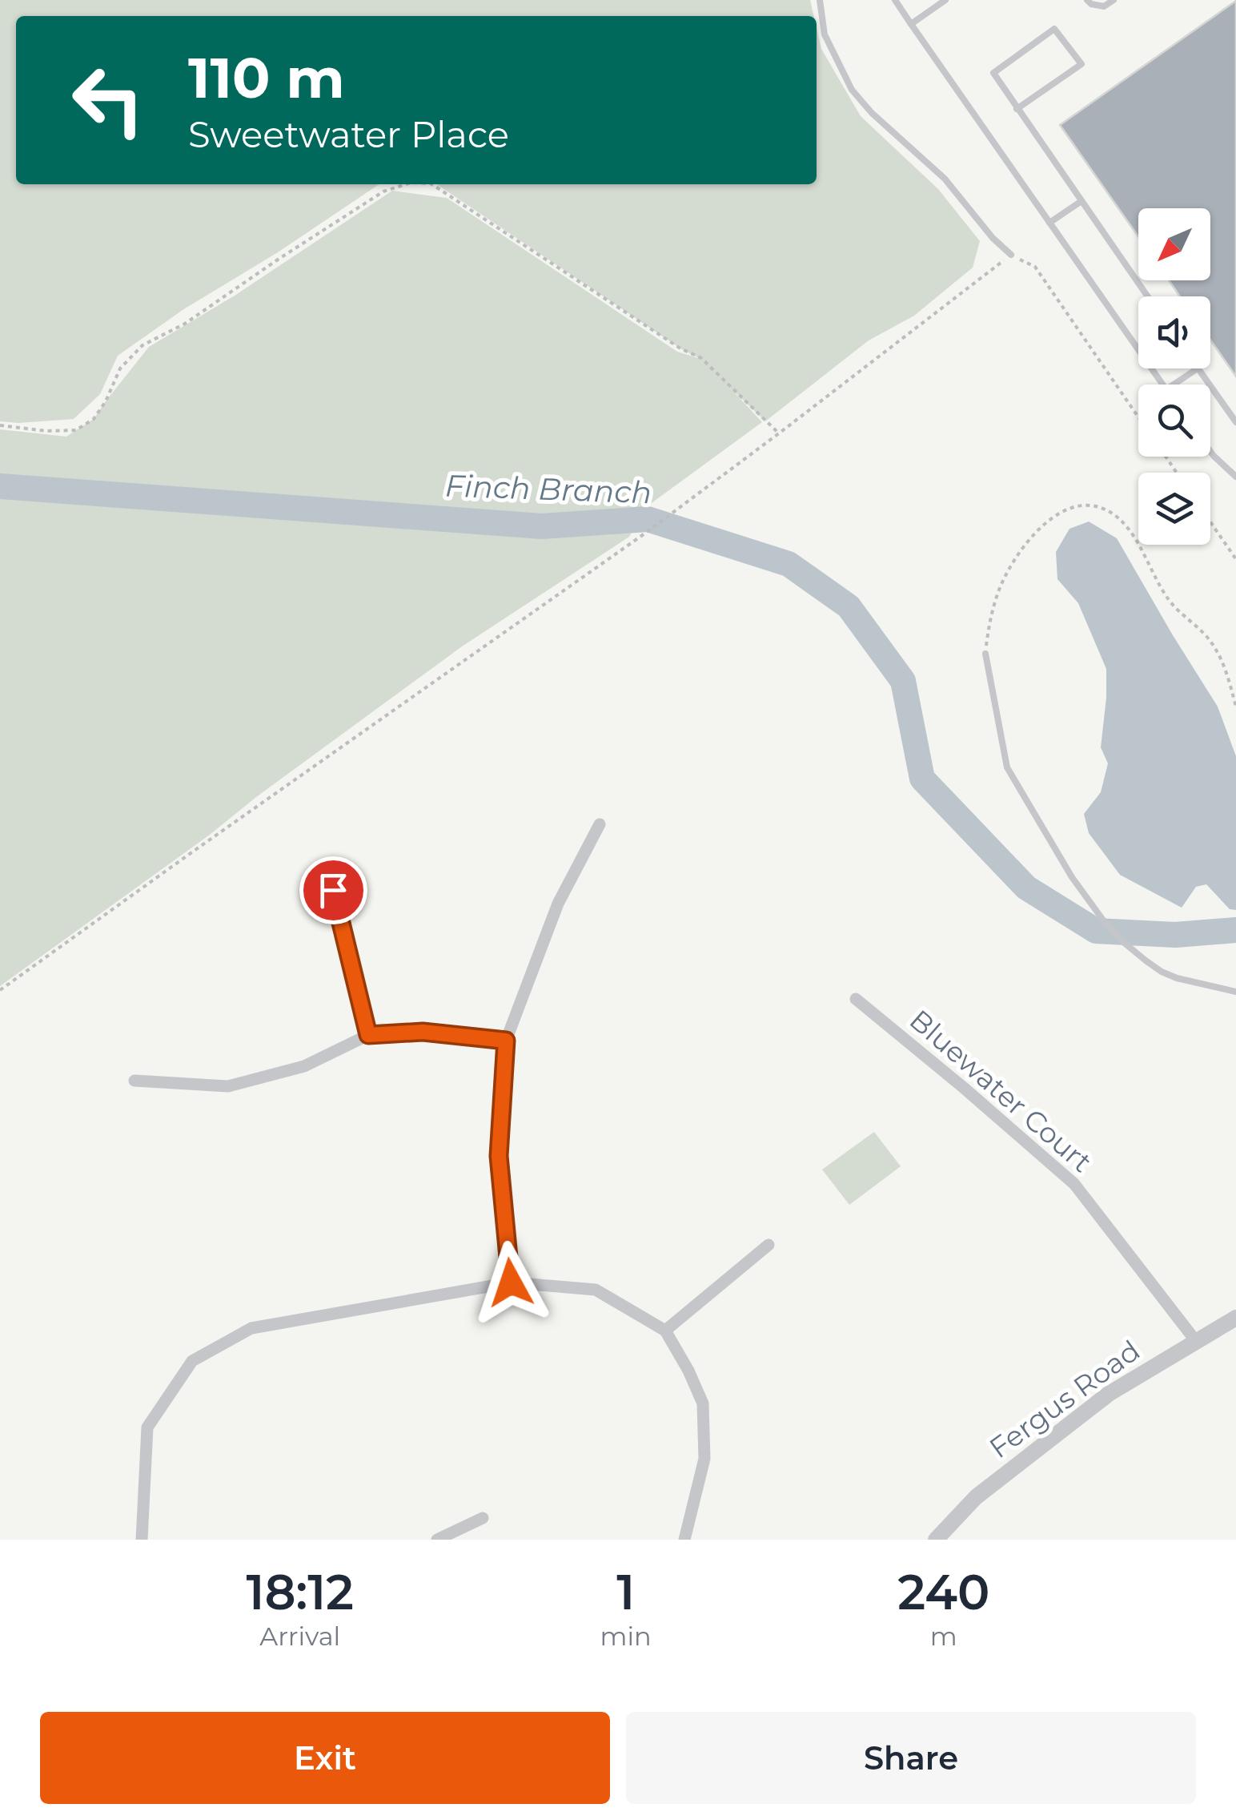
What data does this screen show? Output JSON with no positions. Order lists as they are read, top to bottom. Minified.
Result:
{"streets":{"street":["Bluewater Court","Fergus Road"]},"crossings":[["Bluewater Court","Fergus Road"]],"water":["Finch Branch"],"north":"bottom left","page":{"turn":["110 m","Sweetwater Place"],"eta":["18:12","Arrival","1","min","240","m"],"buttons":["Exit","Share"]}}
